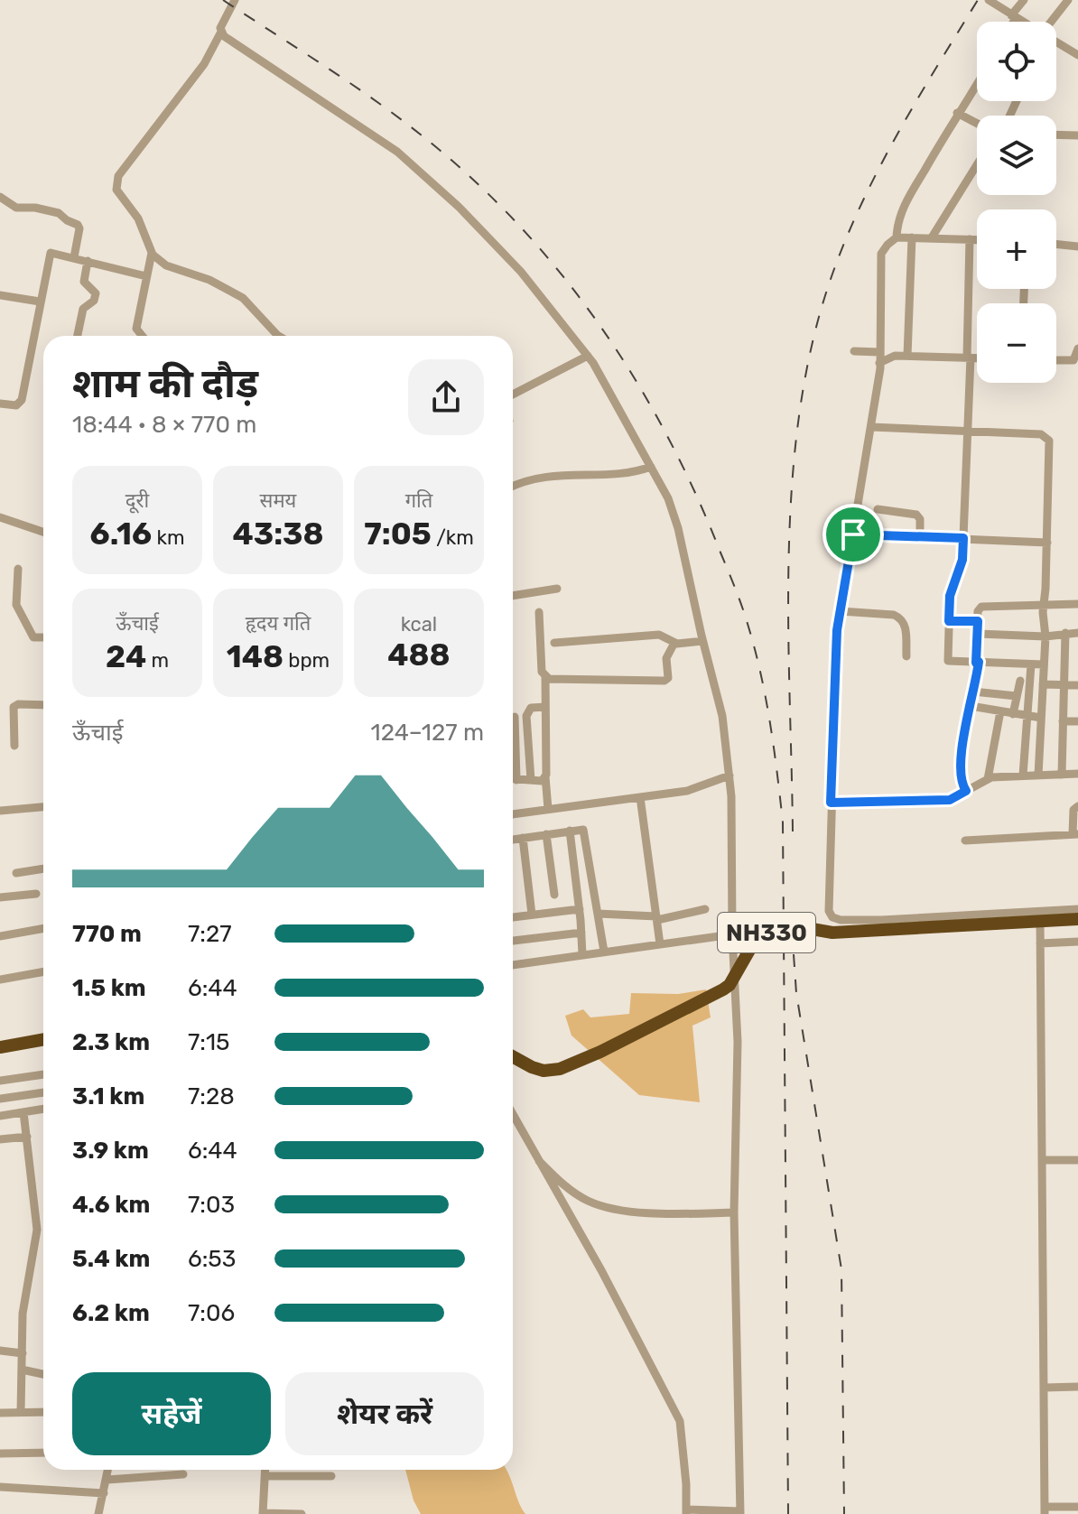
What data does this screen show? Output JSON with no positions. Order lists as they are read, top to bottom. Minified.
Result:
{"streets":{"highway":["NH330"]},"page":{"map_buttons":["+","−"],"heading":["शाम की दौड़","18:44 · 8 × 770 m"],"stats":[["दूरी","6.16 km"],["समय","43:38"],["गति","7:05 /km"],["ऊँचाई","24 m"],["हृदय गति","148 bpm"],["kcal","488"]],"chart":["ऊँचाई","124–127 m"],"list":[{"name":"770 m","note":"7:27"},{"name":"1.5 km","note":"6:44"},{"name":"2.3 km","note":"7:15"},{"name":"3.1 km","note":"7:28"},{"name":"3.9 km","note":"6:44"},{"name":"4.6 km","note":"7:03"},{"name":"5.4 km","note":"6:53"},{"name":"6.2 km","note":"7:06"}],"buttons":["सहेजें","शेयर करें"]}}
